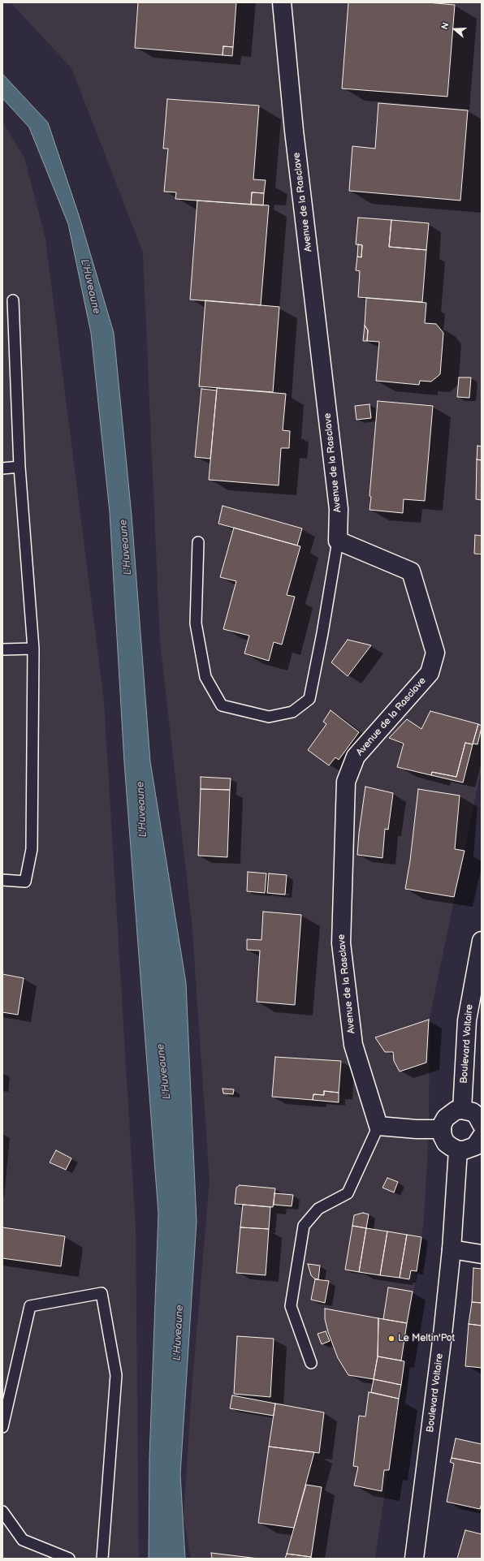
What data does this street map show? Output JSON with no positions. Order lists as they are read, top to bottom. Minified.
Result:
{"streets":{"street":["Avenue de la Rasclave","Boulevard Voltaire"]},"water":["L'Huveaune"],"places":["Le Meltin'Pot"],"north":"left"}
